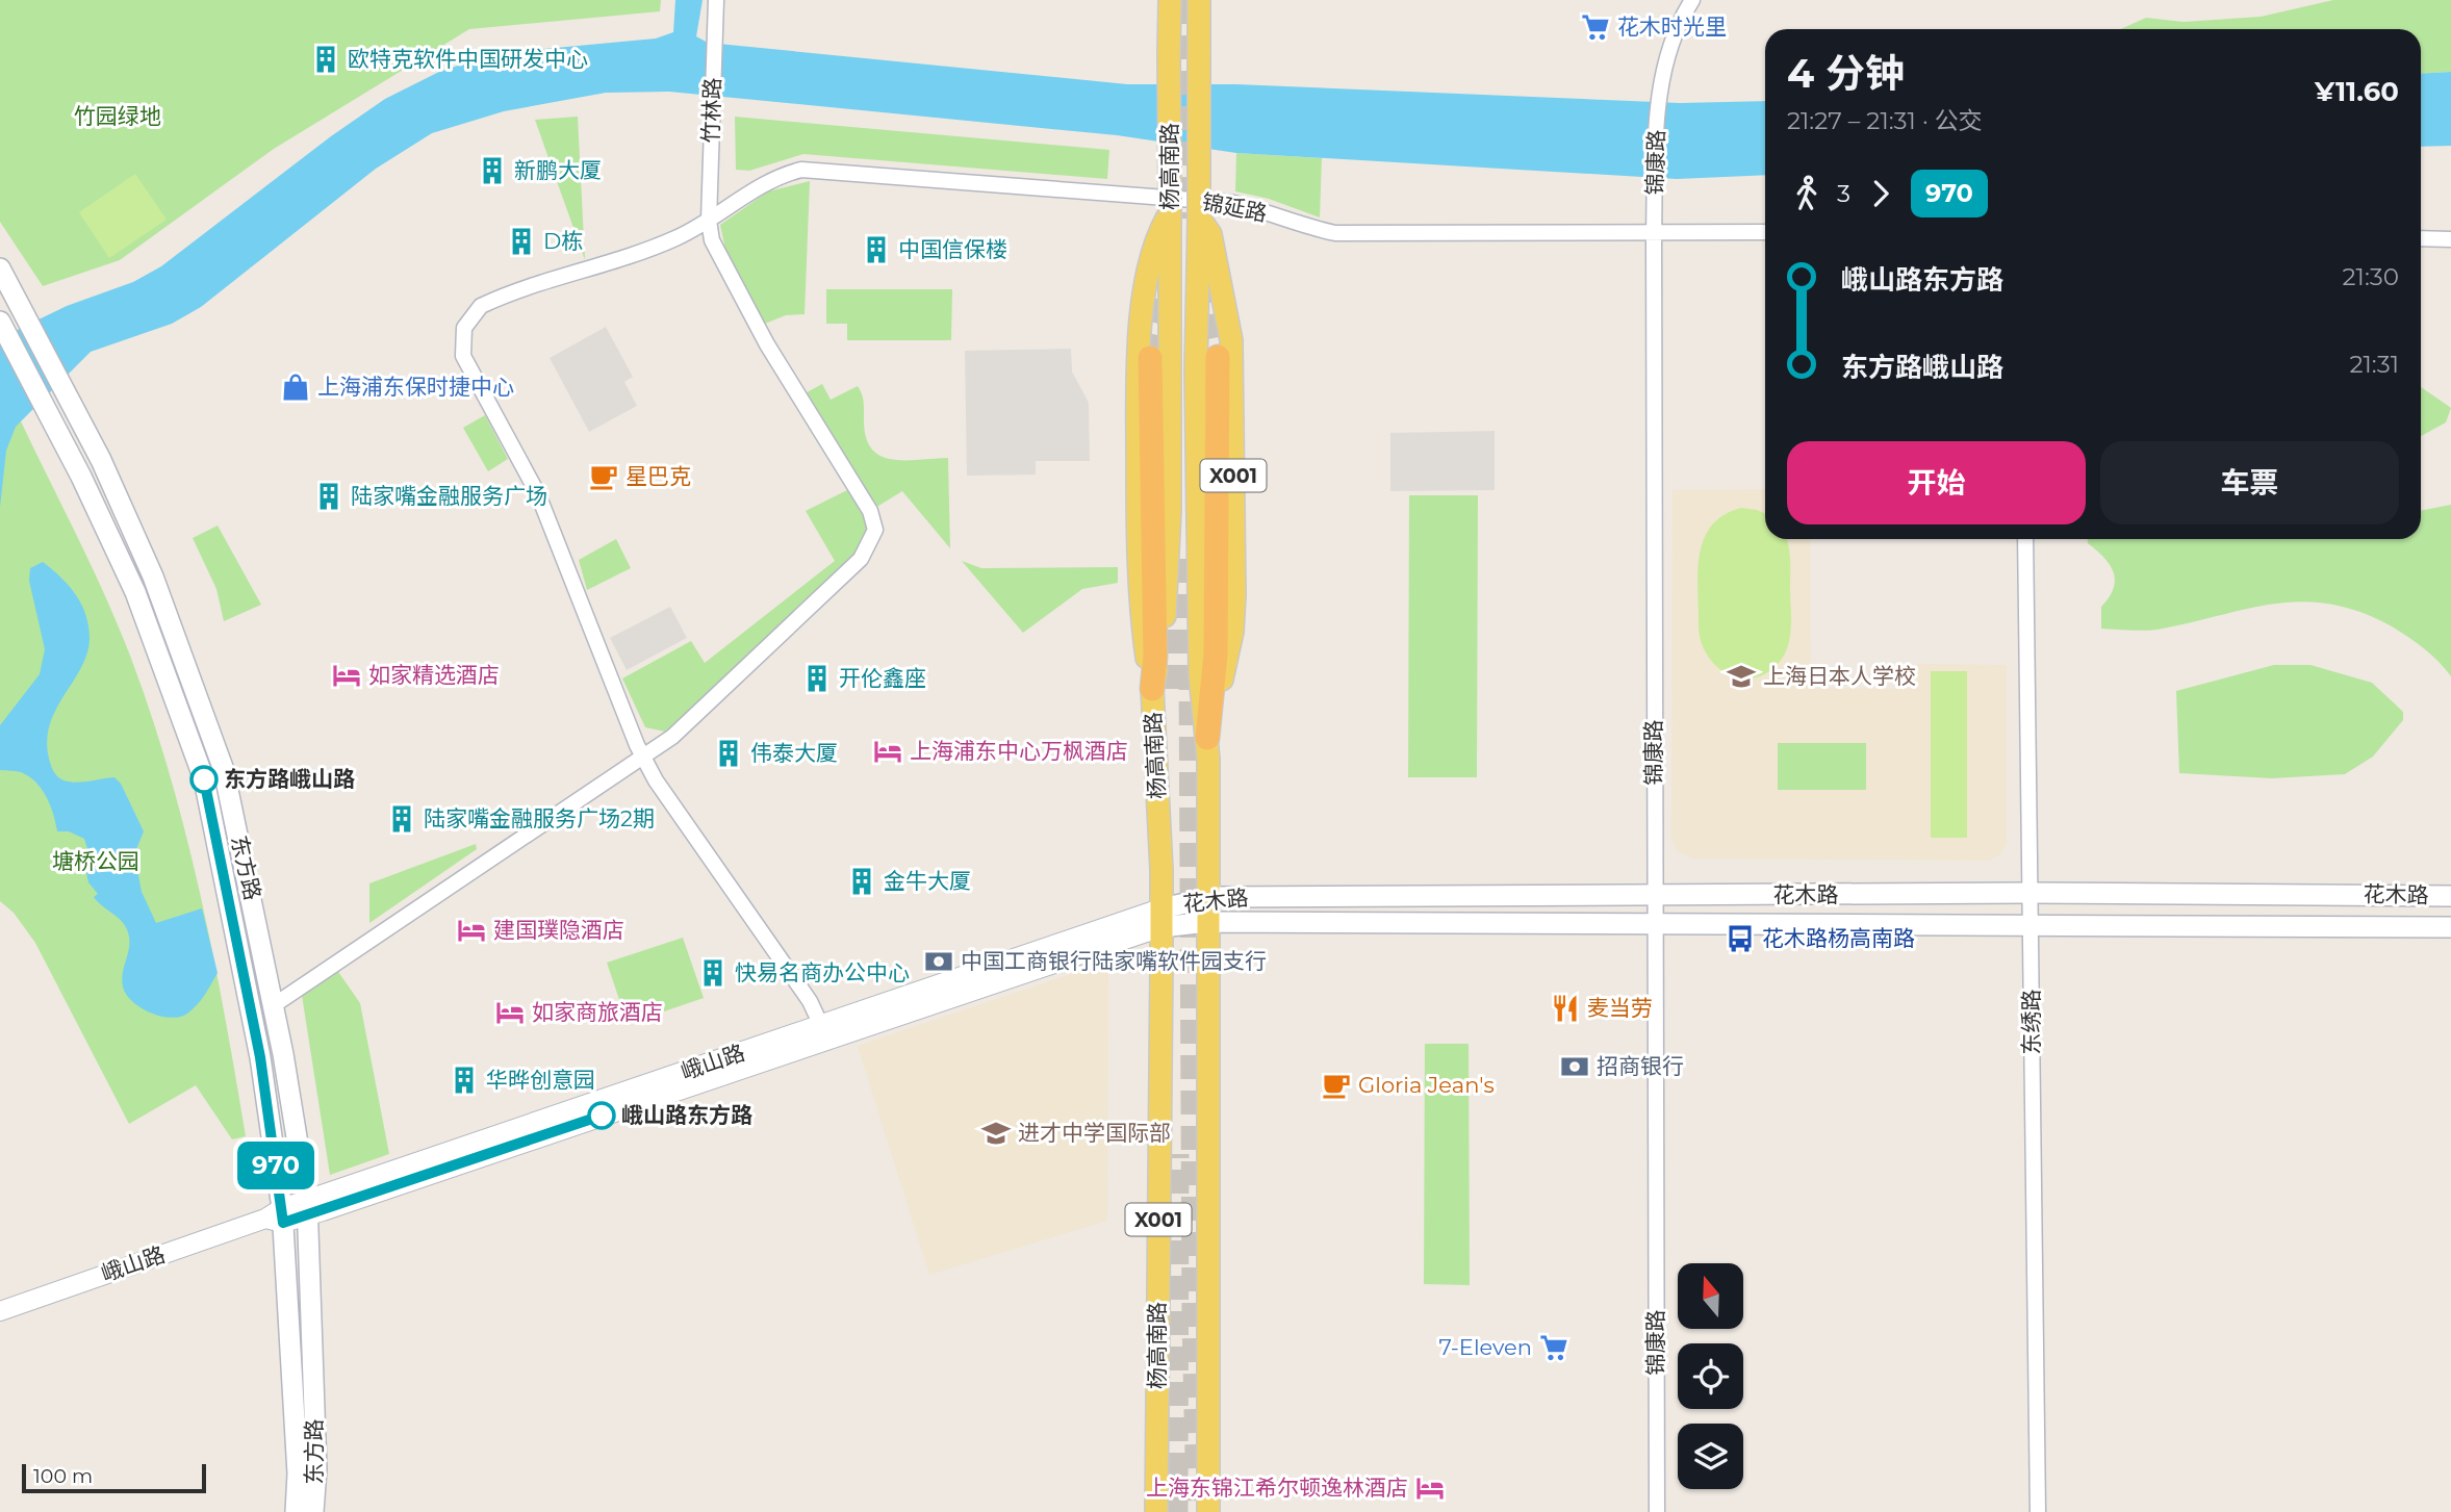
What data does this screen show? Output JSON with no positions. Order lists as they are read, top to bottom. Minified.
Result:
{"streets":{"main road":["杨高南路","X001","东方路","花木路"],"street":["竹林路","锦康路","锦延路","东绣路","峨山路"]},"crossings":[["竹林路","锦延路"],["锦康路","锦延路"],["锦康路","花木路"],["杨高南路","X001"],["杨高南路","花木路"],["杨高南路","峨山路"],["锦延路","峨山路"],["东方路","峨山路"],["花木路","东绣路"],["花木路","峨山路"]],"parks":["竹园绿地","塘桥公园"],"places":{"supermarket":["花木时光里","7-Eleven"],"building":["欧特克软件中国研发中心","新鹏大厦","D栋","中国信保楼","陆家嘴金融服务广场","开伦鑫座","伟泰大厦","陆家嘴金融服务广场2期","金牛大厦","快易名商办公中心","华晔创意园"],"shop":["上海浦东保时捷中心"],"cafe":["星巴克","Gloria Jean's"],"hotel":["如家精选酒店","上海浦东中心万枫酒店","建国璞隐酒店","如家商旅酒店","上海东锦江希尔顿逸林酒店"],"school or university":["上海日本人学校","进才中学国际部"],"other":["东方路峨山路","峨山路东方路"],"bus stop":["花木路杨高南路"],"bank":["中国工商银行陆家嘴软件园支行","招商银行"],"restaurant":["麦当劳"]},"lines":["bus line 970"],"scale_bar":"100 m","north":"top","page":{"on_map":"970","heading":["4 分钟","21:27 – 21:31 · 公交","¥11.60"],"legs":["3","970"],"list":[{"name":"峨山路东方路","value":"21:30"},{"name":"东方路峨山路","value":"21:31"}],"buttons":["开始","车票"],"scale":"100 m"}}
